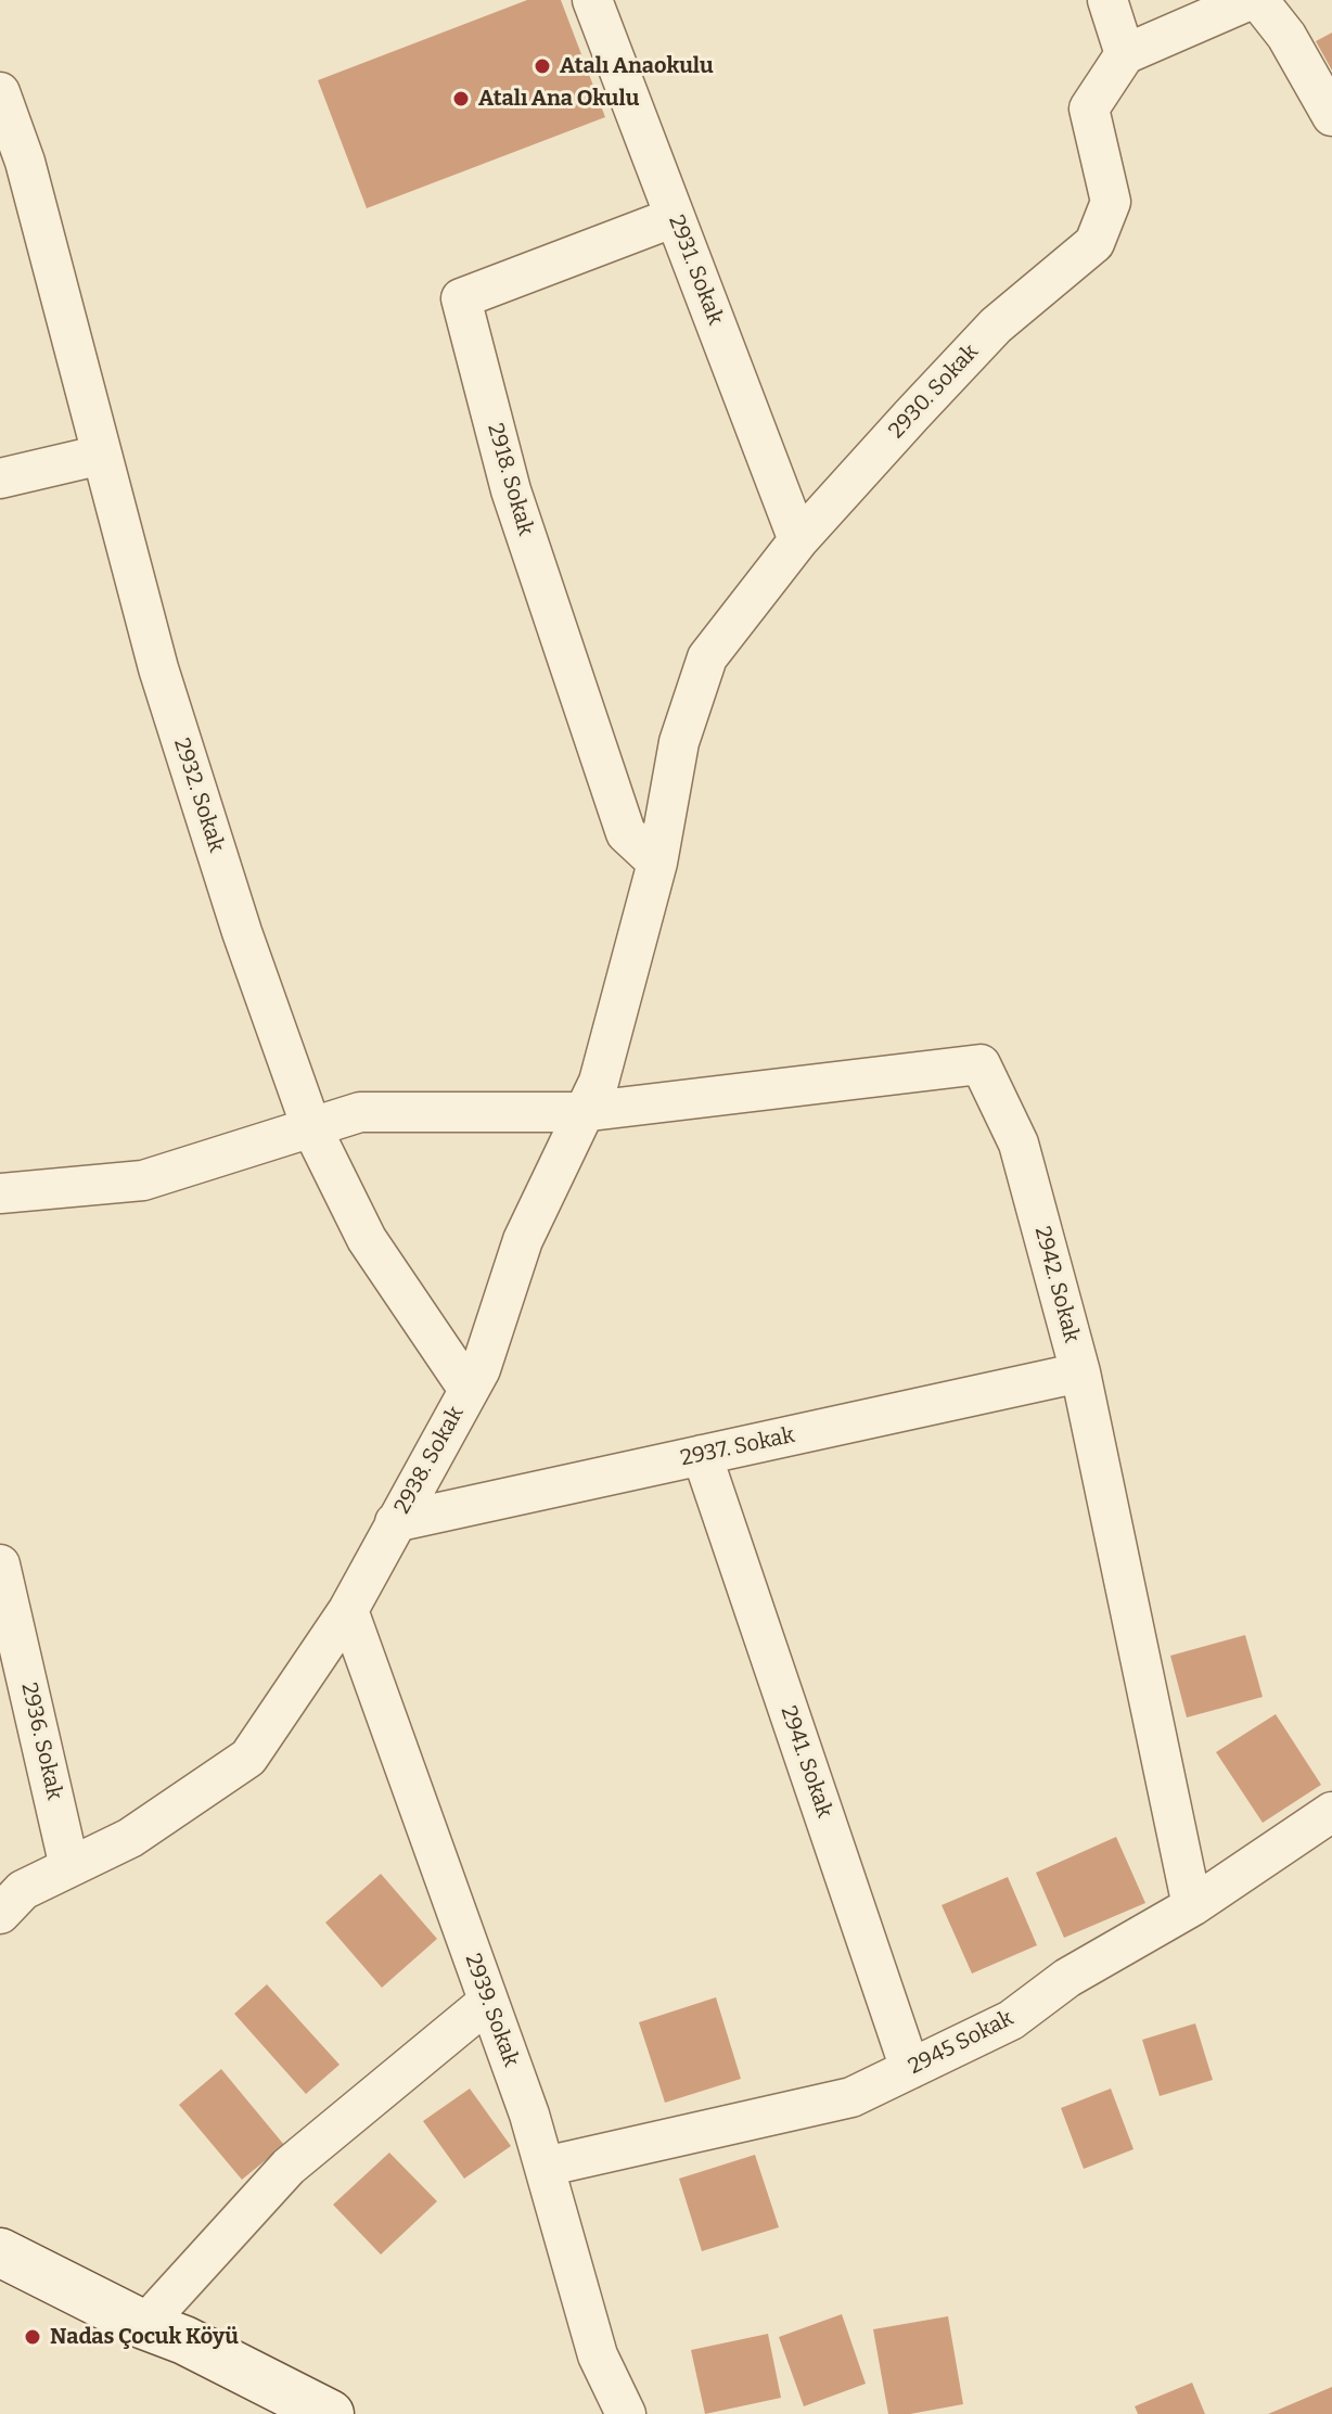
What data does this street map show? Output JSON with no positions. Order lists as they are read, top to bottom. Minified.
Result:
{"streets":{"street":["2931. Sokak","2930. Sokak","2918. Sokak","2932. Sokak","2942. Sokak","2937. Sokak","2938. Sokak","2936. Sokak","2941. Sokak","2939. Sokak","2945 Sokak"]},"crossings":[["2931. Sokak","2930. Sokak"],["2931. Sokak","2918. Sokak"],["2930. Sokak","2918. Sokak"],["2930. Sokak","2938. Sokak"],["2918. Sokak","2938. Sokak"],["2932. Sokak","2938. Sokak"],["2942. Sokak","2937. Sokak"],["2942. Sokak","2938. Sokak"],["2942. Sokak","2945 Sokak"],["2937. Sokak","2938. Sokak"],["2937. Sokak","2941. Sokak"],["2938. Sokak","2936. Sokak"],["2938. Sokak","2939. Sokak"],["2941. Sokak","2945 Sokak"],["2939. Sokak","2945 Sokak"]],"places":["Atalı Anaokulu","Atalı Ana Okulu","Nadas Çocuk Köyü"]}
